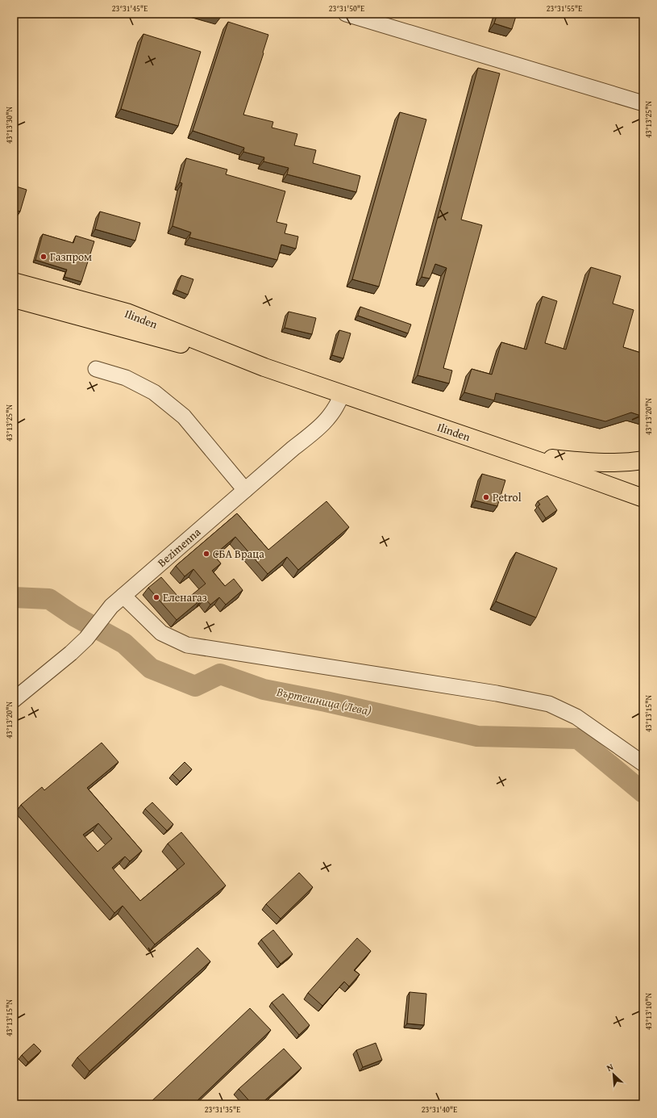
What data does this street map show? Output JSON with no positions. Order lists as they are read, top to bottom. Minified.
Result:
{"streets":{"main road":["Ilinden"],"street":["Bezimenna"]},"crossings":[["Ilinden","Bezimenna"]],"water":["Въртешница (Лева)"],"places":["Газпром","Petrol","СБА Враца","Еленагаз"],"north":"top left","coordinates":["23°31'45\"E","23°31'50\"E","23°31'55\"E","43°13'25\"N","43°13'30\"N","43°13'20\"N","43°13'15\"N","43°13'10\"N","23°31'35\"E","23°31'40\"E"]}
